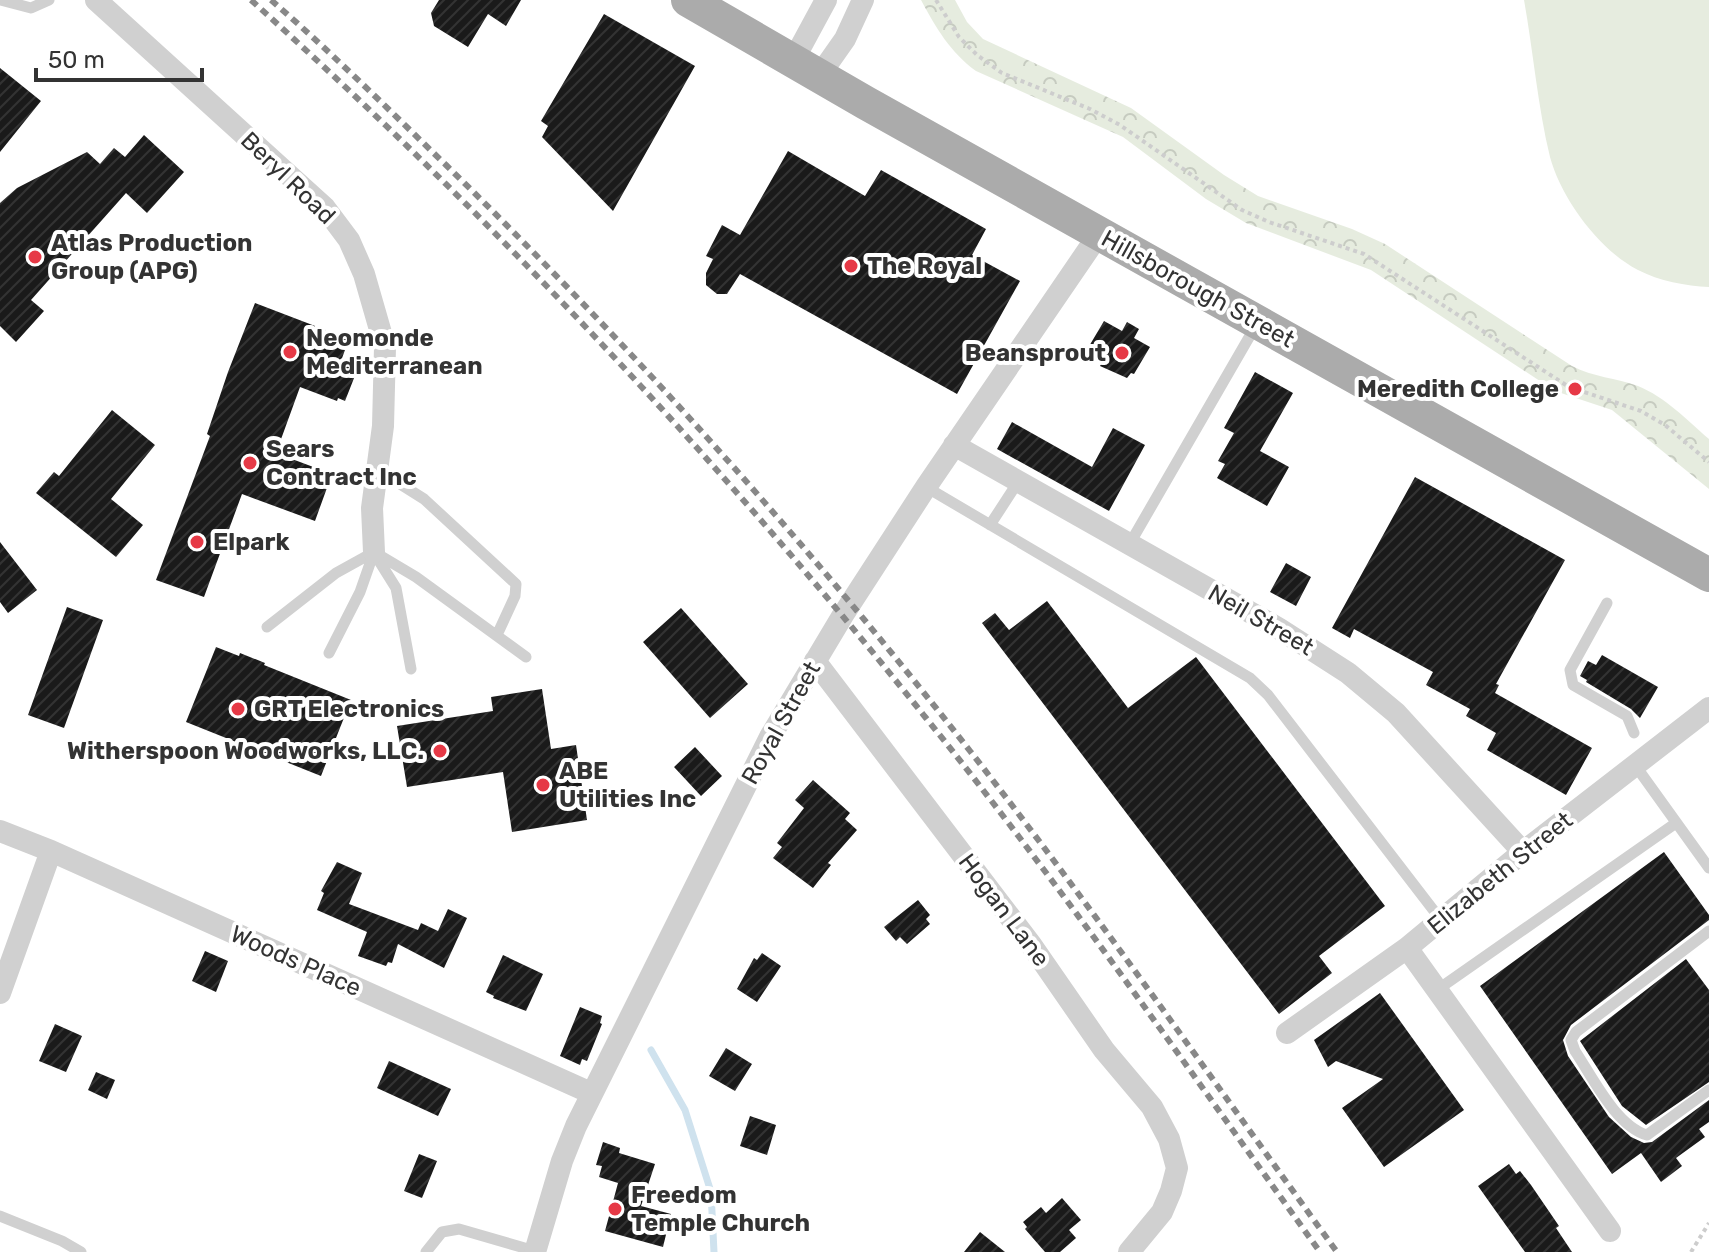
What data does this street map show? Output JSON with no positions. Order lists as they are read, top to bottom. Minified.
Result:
{"streets":{"main road":["Hillsborough Street"],"street":["Beryl Road","Neil Street","Royal Street","Elizabeth Street","Hogan Lane","Woods Place"]},"crossings":[["Hillsborough Street","Royal Street"],["Neil Street","Royal Street"],["Neil Street","Elizabeth Street"],["Royal Street","Hogan Lane"],["Royal Street","Woods Place"]],"places":["Atlas Production Group (APG)","The Royal","Neomonde Mediterranean","Beansprout","Meredith College","Sears Contract Inc","Elpark","GRT Electronics","Witherspoon Woodworks, LLC.","ABE Utilities Inc","Freedom Temple Church"],"scale_bar":"50 m"}
